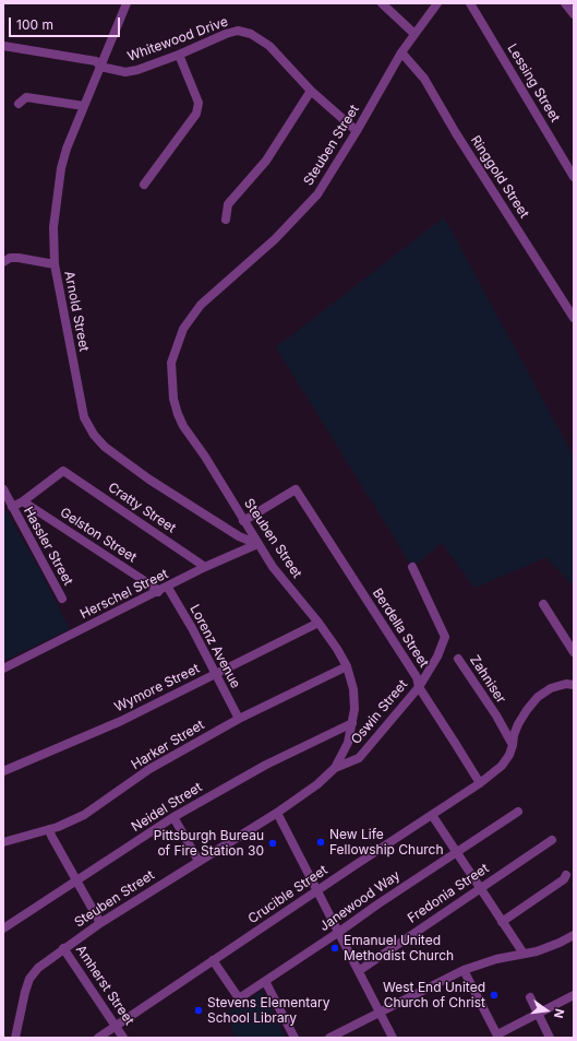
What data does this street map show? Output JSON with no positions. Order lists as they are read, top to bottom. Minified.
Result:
{"streets":{"street":["Whitewood Drive","Lessing Street","Steuben Street","Ringgold Street","Arnold Street","Cratty Street","Gelston Street","Hassler Street","Herschel Street","Berdella Street","Lorenz Avenue","Zahniser","Wymore Street","Oswin Street","Harker Street","Neidel Street","Fredonia Street","Crucible Street","Janewood Way","Amherst Street"]},"crossings":[["Whitewood Drive","Steuben Street"],["Whitewood Drive","Arnold Street"],["Steuben Street","Ringgold Street"],["Steuben Street","Arnold Street"],["Steuben Street","Herschel Street"],["Steuben Street","Berdella Street"],["Steuben Street","Wymore Street"],["Steuben Street","Oswin Street"],["Steuben Street","Harker Street"],["Steuben Street","Neidel Street"],["Steuben Street","Amherst Street"],["Arnold Street","Herschel Street"],["Cratty Street","Gelston Street"],["Cratty Street","Herschel Street"],["Gelston Street","Herschel Street"],["Herschel Street","Lorenz Avenue"],["Berdella Street","Oswin Street"],["Berdella Street","Crucible Street"],["Lorenz Avenue","Wymore Street"],["Lorenz Avenue","Harker Street"],["Zahniser","Crucible Street"],["Crucible Street","Janewood Way"],["Crucible Street","Amherst Street"]],"places":["New Life Fellowship Church","Pittsburgh Bureau of Fire Station 30","Emanuel United Methodist Church","West End United Church of Christ","Stevens Elementary School Library"],"scale_bar":"100 m","north":"right"}
